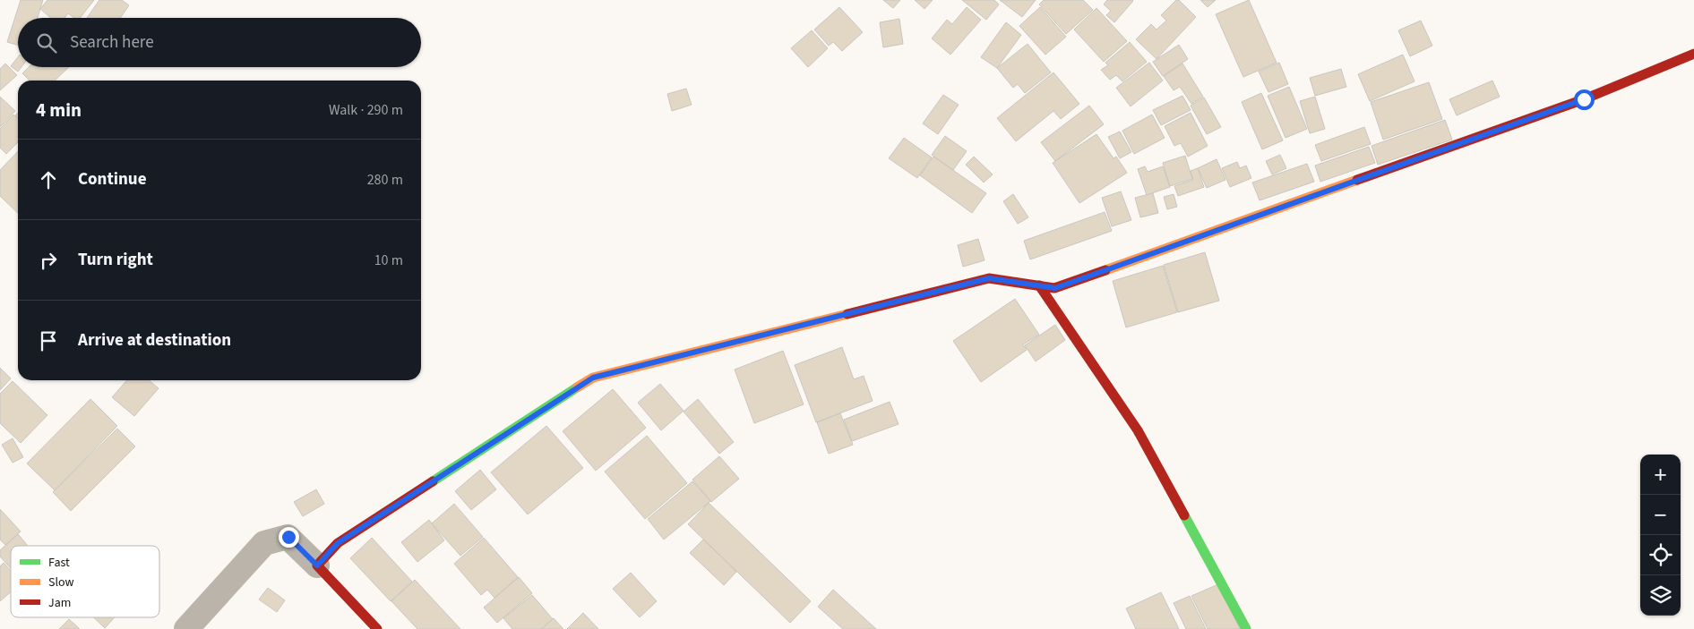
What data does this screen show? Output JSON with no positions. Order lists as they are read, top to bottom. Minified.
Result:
{"legend":["Fast","Slow","Jam"],"page":{"search":"Search here","heading":["4 min","Walk · 290 m"],"list":[["Continue","280 m"],["Turn right","10 m"],"Arrive at destination"],"map_buttons":["+","−"]}}
